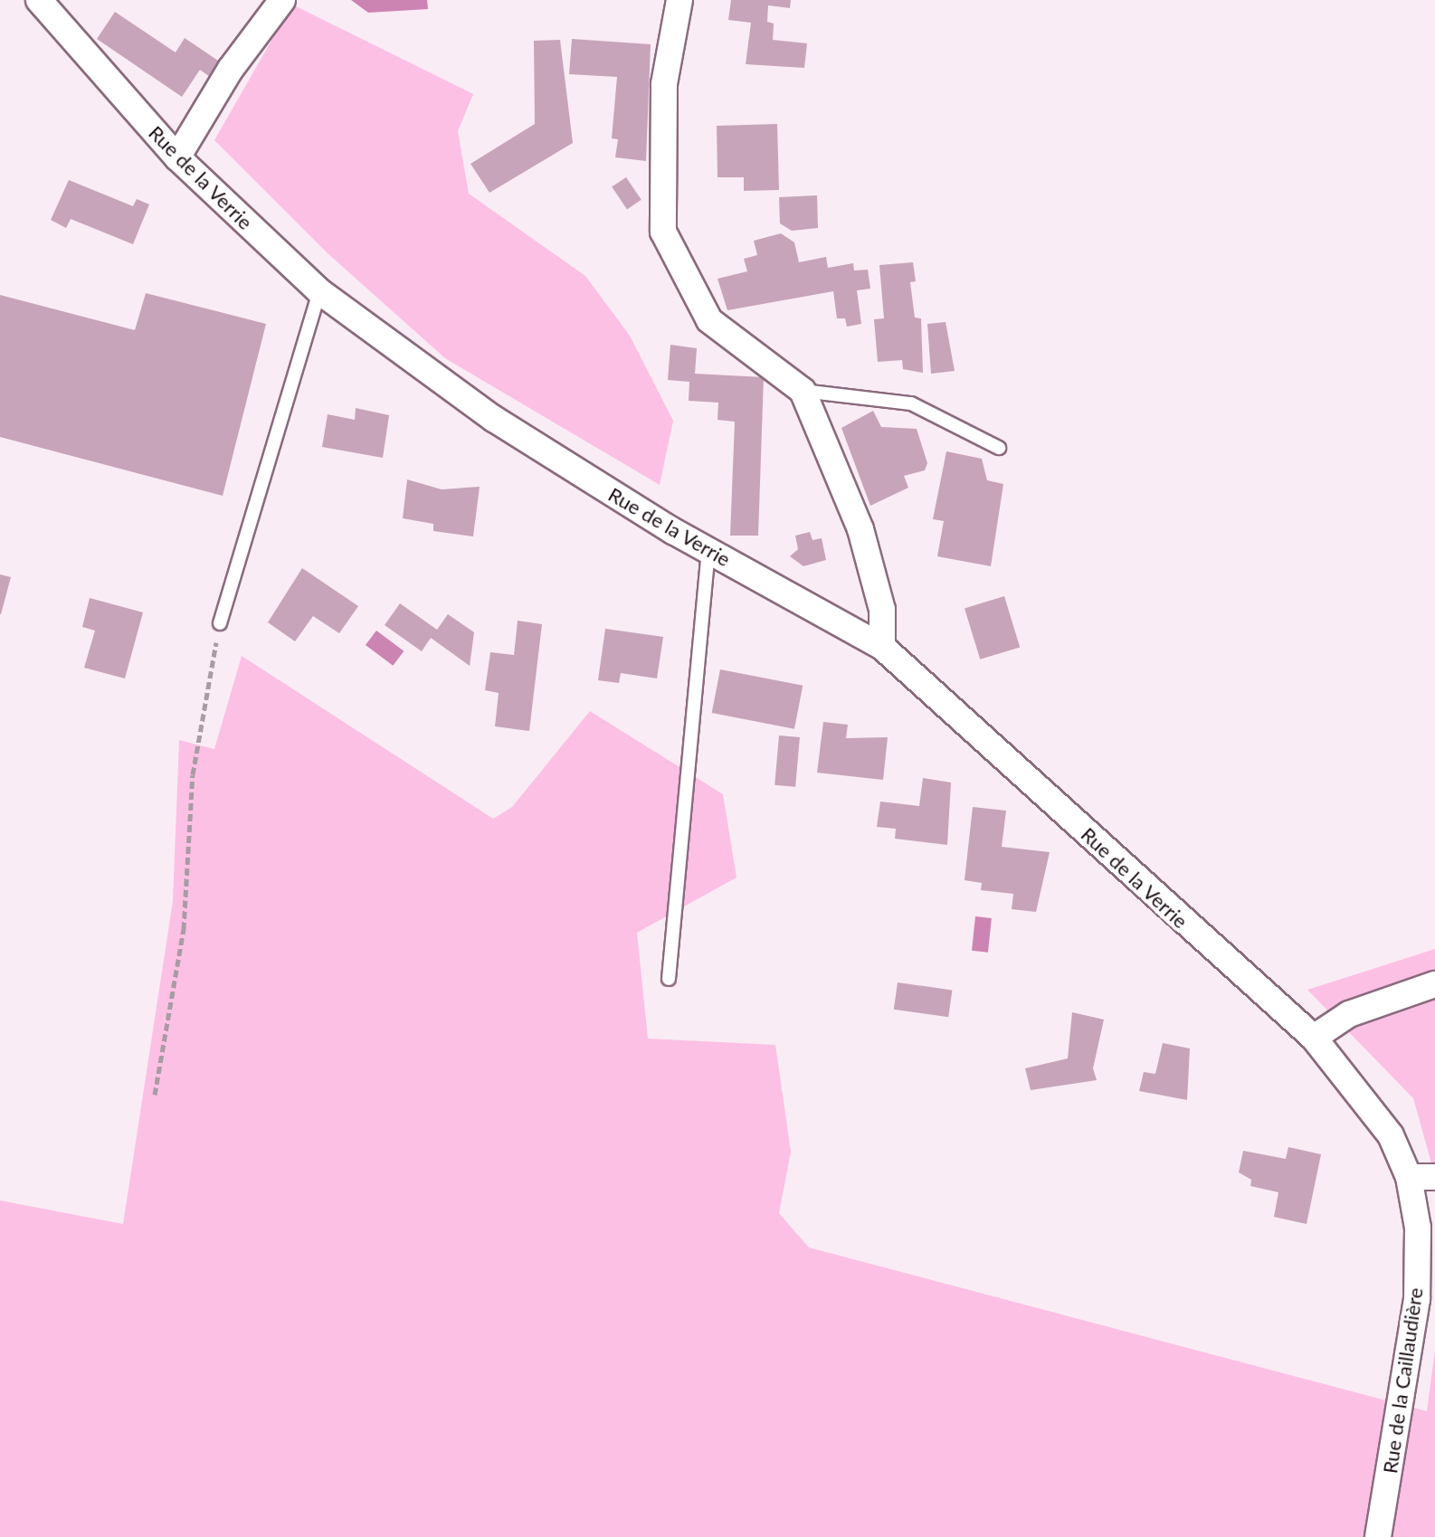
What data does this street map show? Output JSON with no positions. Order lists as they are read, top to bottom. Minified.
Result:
{"streets":{"street":["Rue de la Verrie","Rue de la Caillaudière"]},"crossings":[["Rue de la Verrie","Rue de la Caillaudière"]]}
